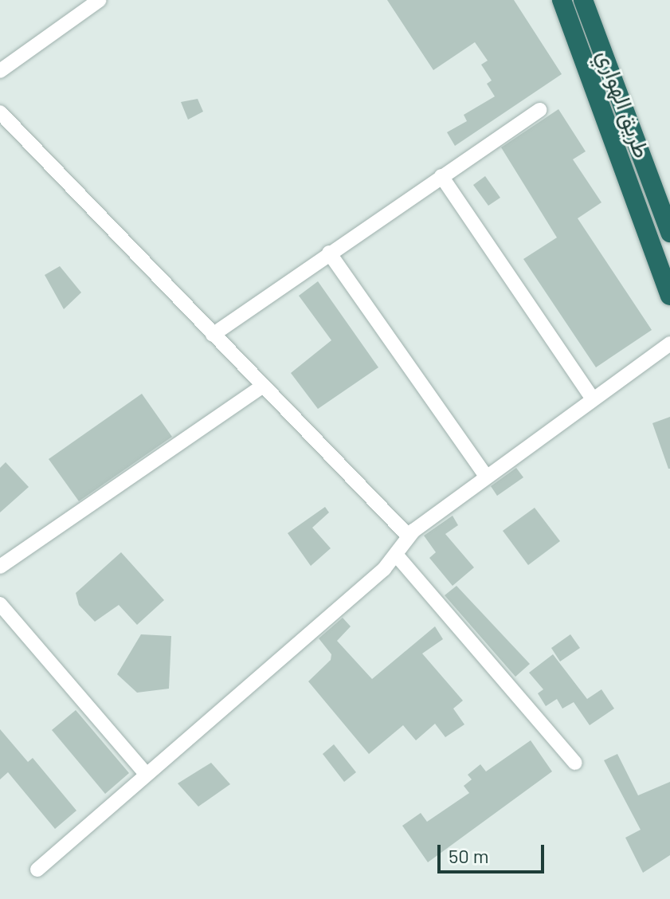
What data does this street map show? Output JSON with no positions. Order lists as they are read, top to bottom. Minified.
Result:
{"streets":{"highway":["طريق الهواري"]},"scale_bar":"50 m"}
